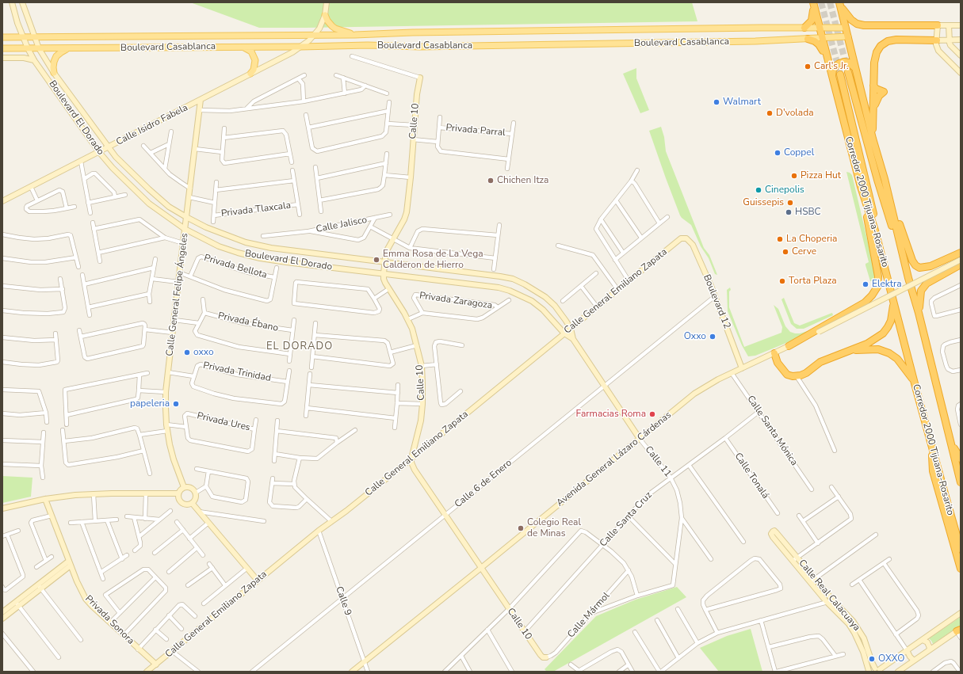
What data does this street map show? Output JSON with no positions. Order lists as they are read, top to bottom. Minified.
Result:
{"streets":{"highway":["Corredor 2000 Tijuana-Rosarito"],"main road":["Boulevard Casablanca","Boulevard El Dorado","Calle 10","Calle Isidro Fabela","Calle General Emiliano Zapata","Calle General Felipe Ángeles","Boulevard 12","Avenida General Lázaro Cárdenas","Calle 11","Calle Real Calacuaya","Privada Sonora"],"street":["Privada Parral","Privada Tlaxcala","Calle Jalisco","Privada Bellota","Privada Zaragoza","Privada Ébano","Privada Trinidad","Privada Ures","Calle Santa Mónica","Calle Tonalá","Calle 6 de Enero","Calle Santa Cruz","Calle 9","Calle Mármol"]},"crossings":[["Boulevard Casablanca","Boulevard El Dorado"],["Boulevard Casablanca","Calle Isidro Fabela"],["Boulevard Casablanca","Corredor 2000 Tijuana-Rosarito"],["Boulevard El Dorado","Calle 10"],["Boulevard El Dorado","Calle Isidro Fabela"],["Boulevard El Dorado","Calle General Emiliano Zapata"],["Boulevard El Dorado","Calle General Felipe Ángeles"],["Boulevard El Dorado","Calle 11"],["Calle 10","Privada Parral"],["Calle 10","Calle Jalisco"],["Calle 10","Calle General Emiliano Zapata"],["Calle 10","Privada Zaragoza"],["Calle 10","Avenida General Lázaro Cárdenas"],["Calle 10","Calle 6 de Enero"],["Calle 10","Calle Santa Cruz"],["Calle 10","Calle Mármol"],["Calle Isidro Fabela","Calle General Felipe Ángeles"],["Privada Tlaxcala","Calle General Felipe Ángeles"],["Privada Bellota","Calle General Felipe Ángeles"],["Calle General Emiliano Zapata","Boulevard 12"],["Calle General Emiliano Zapata","Calle 11"],["Calle General Emiliano Zapata","Calle 9"],["Calle General Emiliano Zapata","Privada Sonora"],["Calle General Felipe Ángeles","Privada Trinidad"],["Calle General Felipe Ángeles","Privada Ures"],["Boulevard 12","Avenida General Lázaro Cárdenas"],["Boulevard 12","Calle 6 de Enero"],["Calle Santa Mónica","Avenida General Lázaro Cárdenas"],["Calle Santa Mónica","Calle Santa Cruz"],["Avenida General Lázaro Cárdenas","Calle 11"],["Avenida General Lázaro Cárdenas","Calle 9"],["Calle 11","Calle 6 de Enero"],["Calle 11","Calle Santa Cruz"],["Calle Tonalá","Calle Santa Cruz"],["Calle 6 de Enero","Calle 9"]],"districts":["EL DORADO"],"places":["Carl's Jr.","Walmart","D'volada","Coppel","Pizza Hut","Chichen Itza","Cinepolis","Guissepis","HSBC","La Choperia","Cerve","Emma Rosa de La Vega Calderon de Hierro","Torta Plaza","Elektra","Oxxo","oxxo","papeleria","Farmacias Roma","Colegio Real de Minas","OXXO"]}
